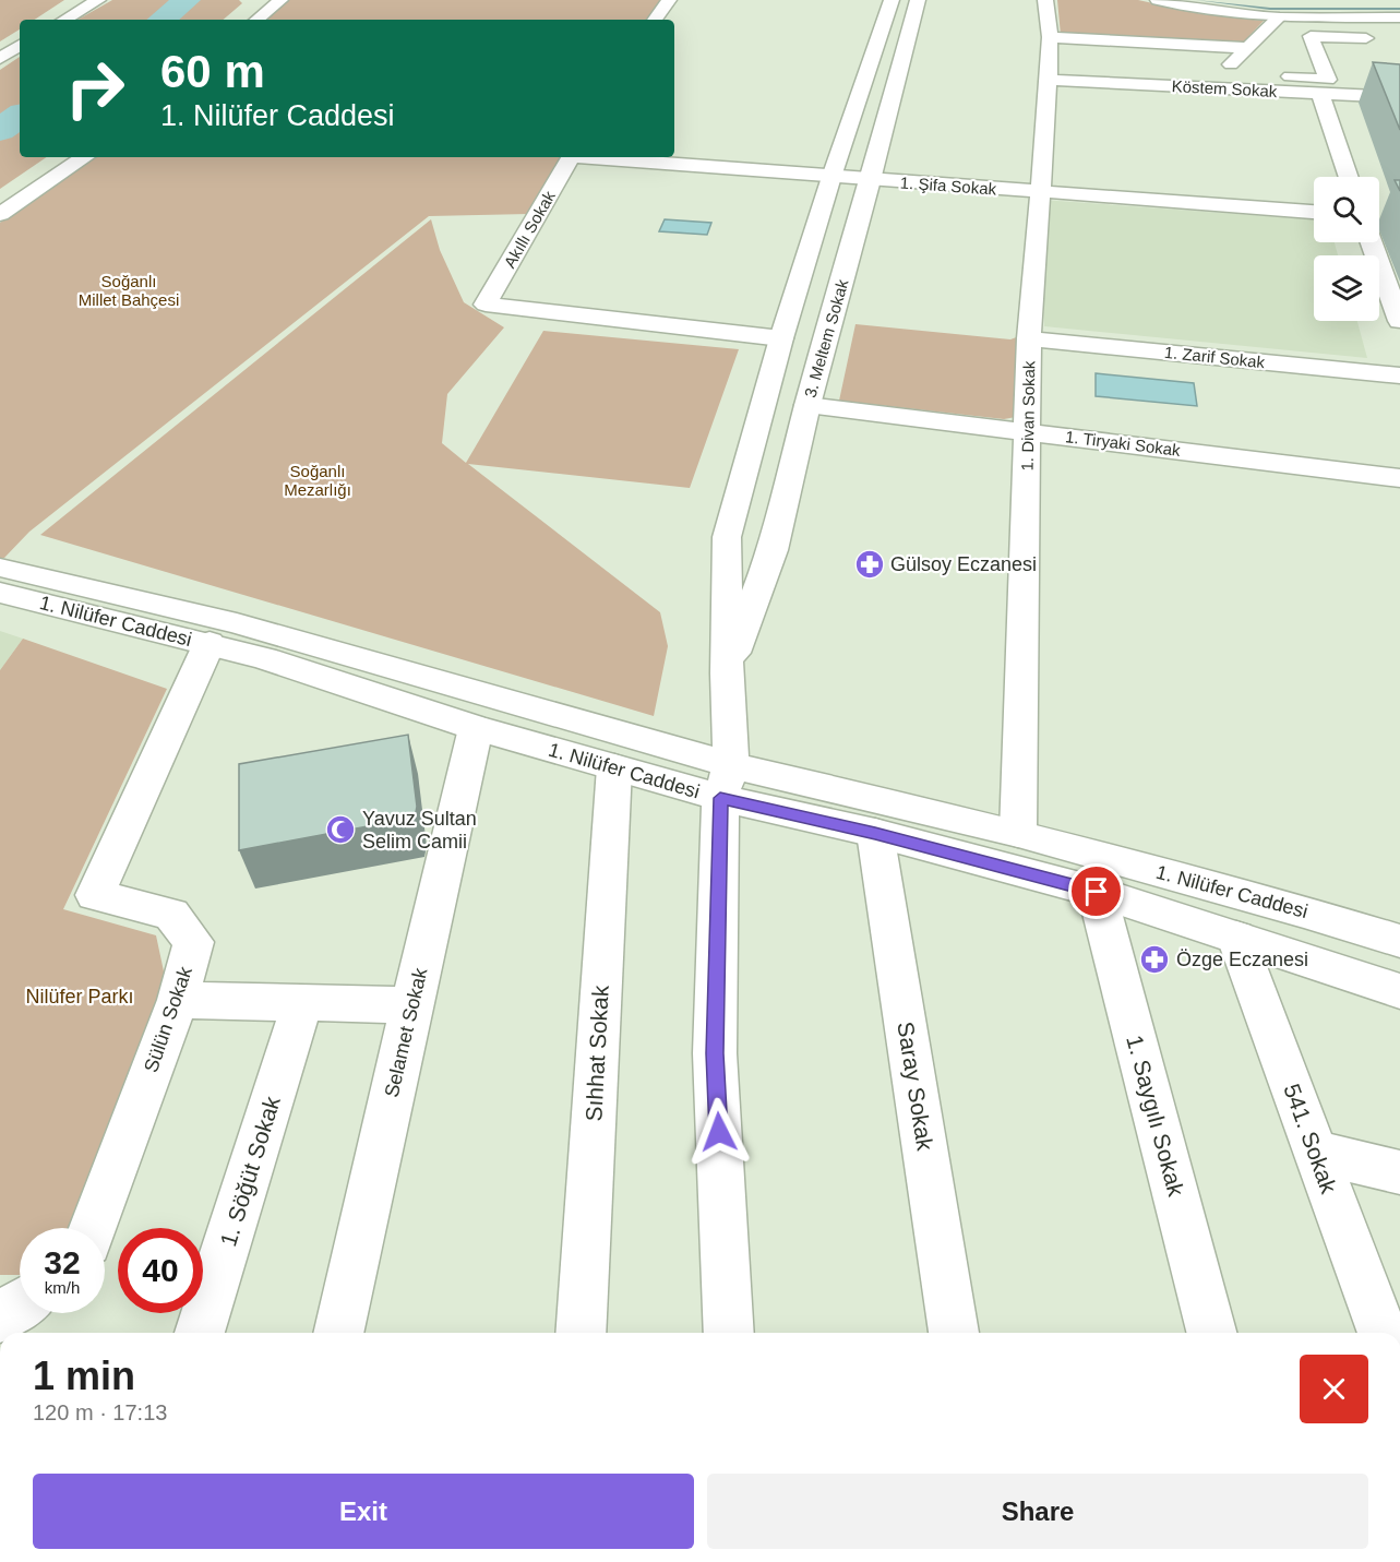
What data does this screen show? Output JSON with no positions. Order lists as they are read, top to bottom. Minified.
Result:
{"streets":{"street":["Köstem Sokak","1. Şifa Sokak","Akıllı Sokak","3. Meltem Sokak","1. Zarif Sokak","1. Divan Sokak","1. Tiryaki Sokak","1. Nilüfer Caddesi","Sülün Sokak","Selamet Sokak","Sıhhat Sokak","Saray Sokak","1. Saygılı Sokak","541. Sokak","1. Söğüt Sokak"]},"crossings":[["Köstem Sokak","1. Divan Sokak"],["1. Şifa Sokak","3. Meltem Sokak"],["1. Şifa Sokak","1. Divan Sokak"],["Akıllı Sokak","3. Meltem Sokak"],["3. Meltem Sokak","1. Tiryaki Sokak"],["3. Meltem Sokak","1. Nilüfer Caddesi"],["1. Zarif Sokak","1. Divan Sokak"],["1. Divan Sokak","1. Tiryaki Sokak"],["1. Divan Sokak","1. Nilüfer Caddesi"],["1. Nilüfer Caddesi","Sülün Sokak"],["1. Nilüfer Caddesi","Selamet Sokak"],["1. Nilüfer Caddesi","Sıhhat Sokak"],["1. Nilüfer Caddesi","Saray Sokak"],["1. Nilüfer Caddesi","1. Saygılı Sokak"],["1. Nilüfer Caddesi","541. Sokak"]],"parks":["Soğanlı Millet Bahçesi","Soğanlı Mezarlığı","Nilüfer Parkı"],"places":{"pharmacy":["Gülsoy Eczanesi","Özge Eczanesi"],"mosque":["Yavuz Sultan Selim Camii"]},"page":{"turn":["60 m","1. Nilüfer Caddesi"],"speed":"32 km/h","limit":"40","heading":["1 min","120 m · 17:13"],"buttons":["Exit","Share"]}}
